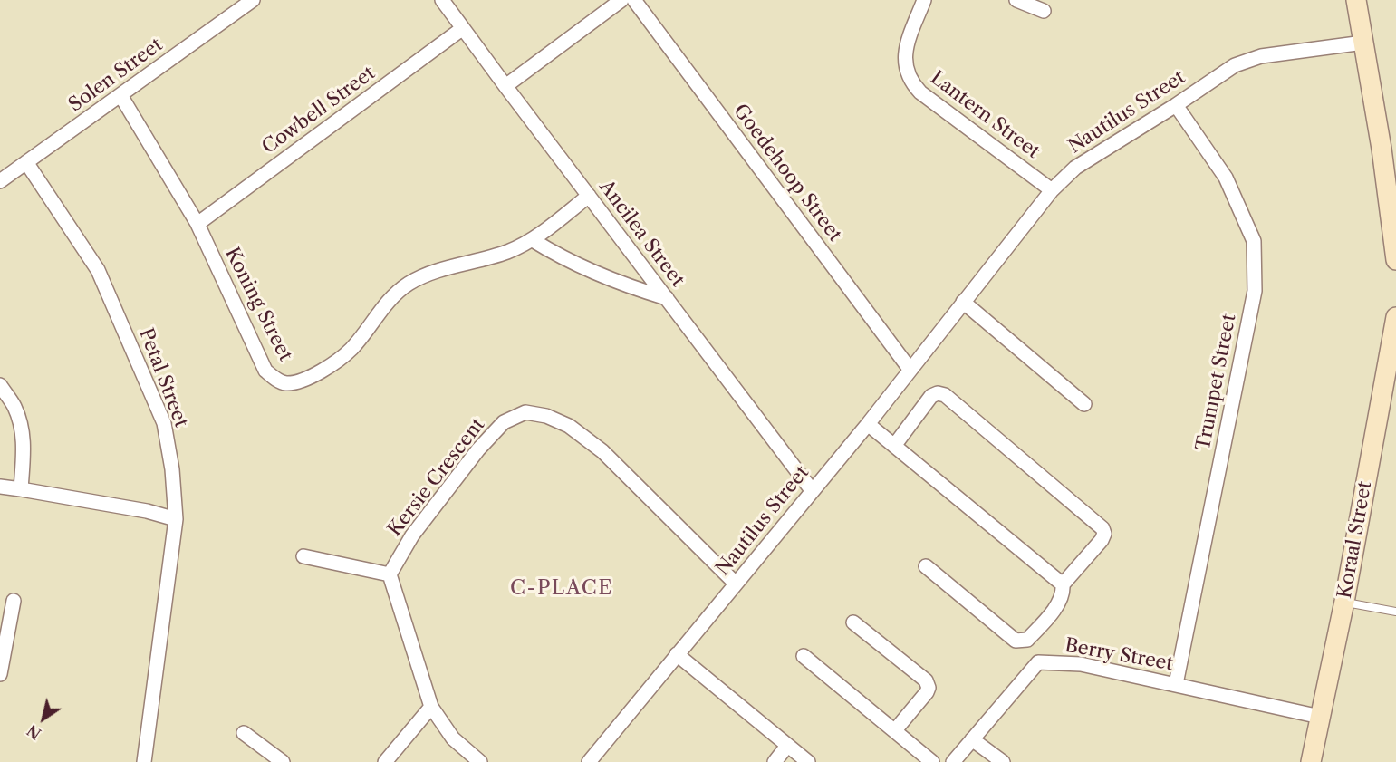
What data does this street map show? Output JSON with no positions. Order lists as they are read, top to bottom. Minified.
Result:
{"streets":{"street":["Solen Street","Cowbell Street","Nautilus Street","Lantern Street","Goedehoop Street","Ancilea Street","Koning Street","Petal Street","Trumpet Street","Kersie Crescent","Koraal Street","Berry Street"]},"crossings":[["Solen Street","Koning Street"],["Solen Street","Petal Street"],["Cowbell Street","Ancilea Street"],["Cowbell Street","Koning Street"],["Nautilus Street","Lantern Street"],["Nautilus Street","Goedehoop Street"],["Nautilus Street","Ancilea Street"],["Nautilus Street","Trumpet Street"],["Nautilus Street","Kersie Crescent"],["Ancilea Street","Koning Street"],["Trumpet Street","Berry Street"],["Koraal Street","Berry Street"]],"districts":["C-PLACE"],"north":"bottom left"}
